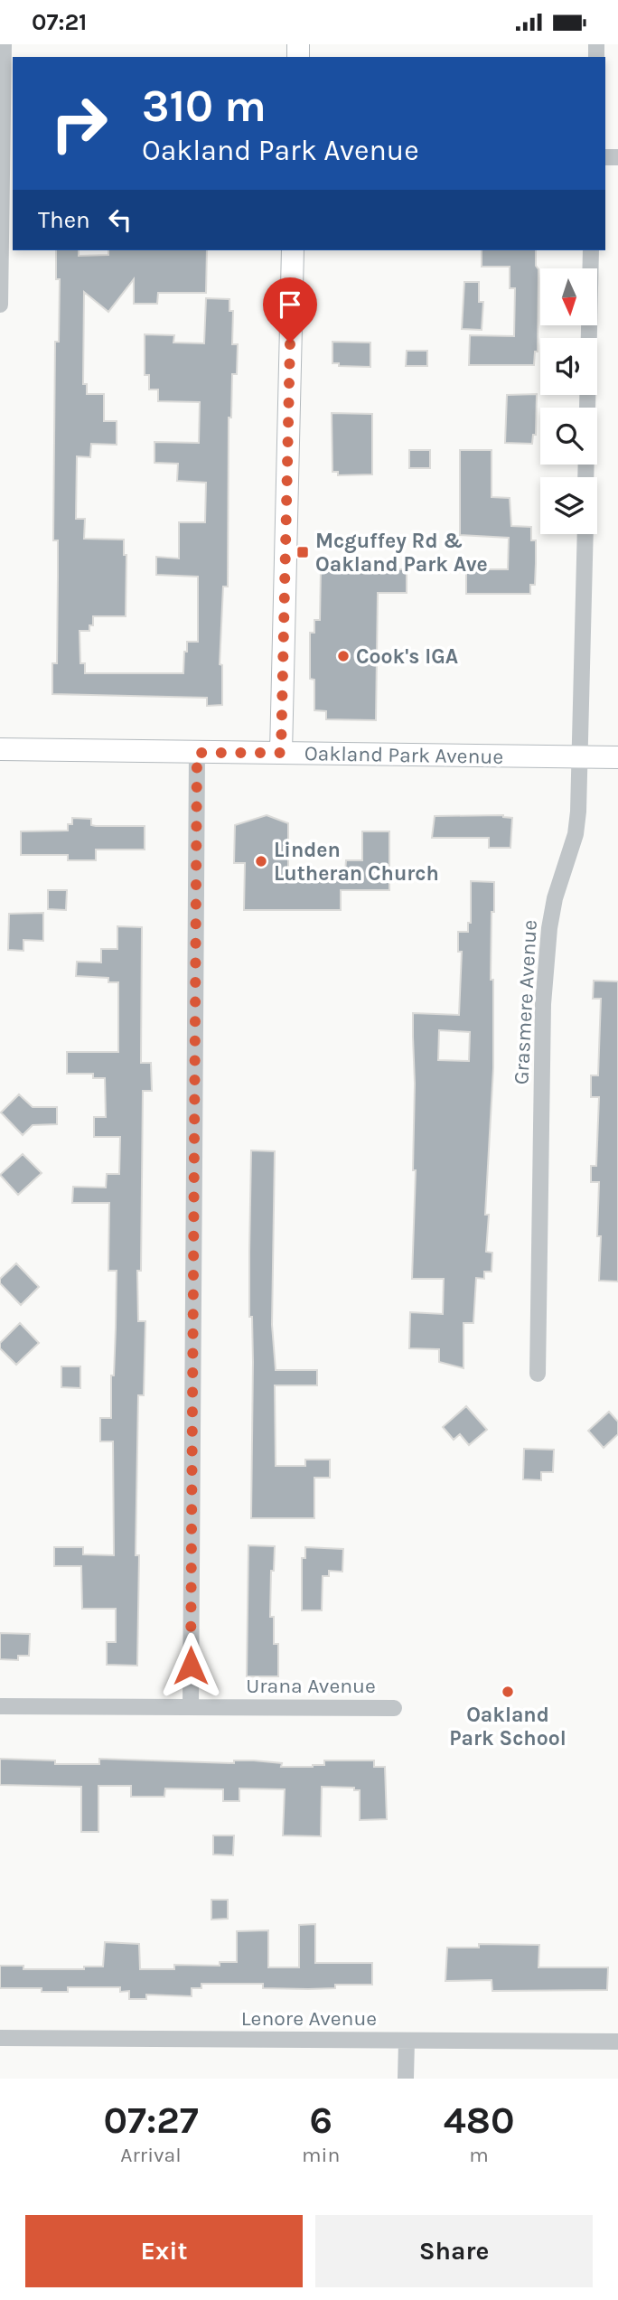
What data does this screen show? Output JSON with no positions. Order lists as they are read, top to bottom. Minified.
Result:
{"streets":{"main road":["Oakland Park Avenue"],"street":["Grasmere Avenue","Urana Avenue","Lenore Avenue"]},"crossings":[["Oakland Park Avenue","Grasmere Avenue"]],"places":{"transit":["Mcguffey Rd & Oakland Park Ave"],"other":["Cook's IGA","Linden Lutheran Church","Oakland Park School"]},"north":"bottom","page":{"status":"07:21","turn":["310 m","Oakland Park Avenue"],"then":"Then","eta":["07:27","Arrival","6","min","480","m"],"buttons":["Exit","Share"]}}
